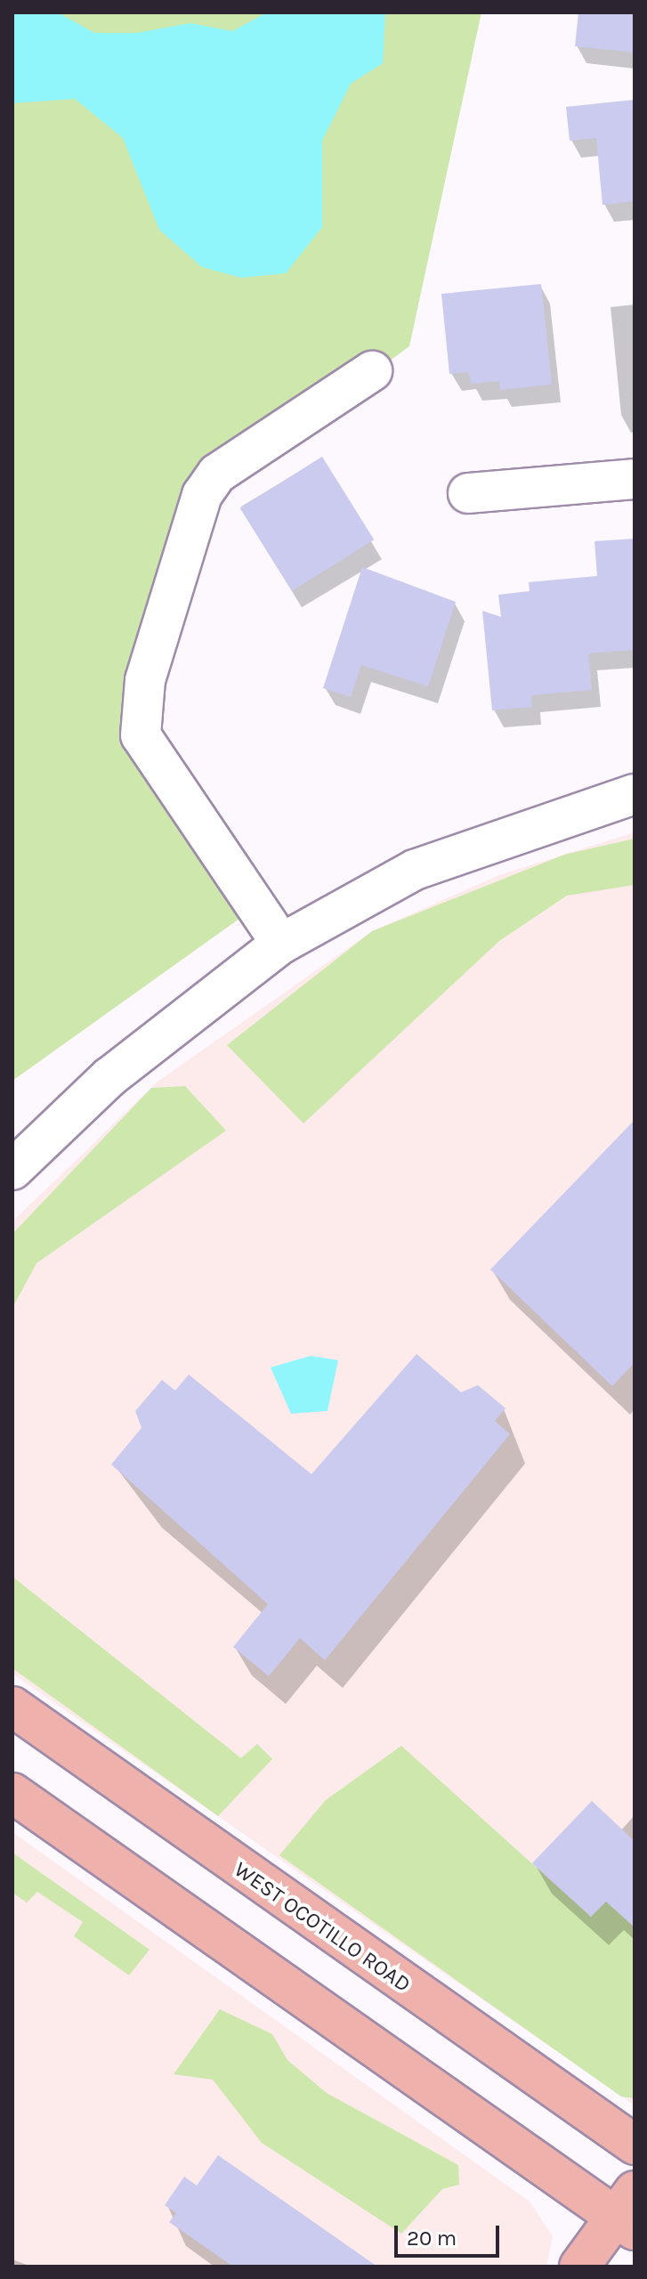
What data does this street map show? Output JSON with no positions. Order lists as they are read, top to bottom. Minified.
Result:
{"streets":{"main road":["WEST OCOTILLO ROAD"]},"scale_bar":"20 m"}
